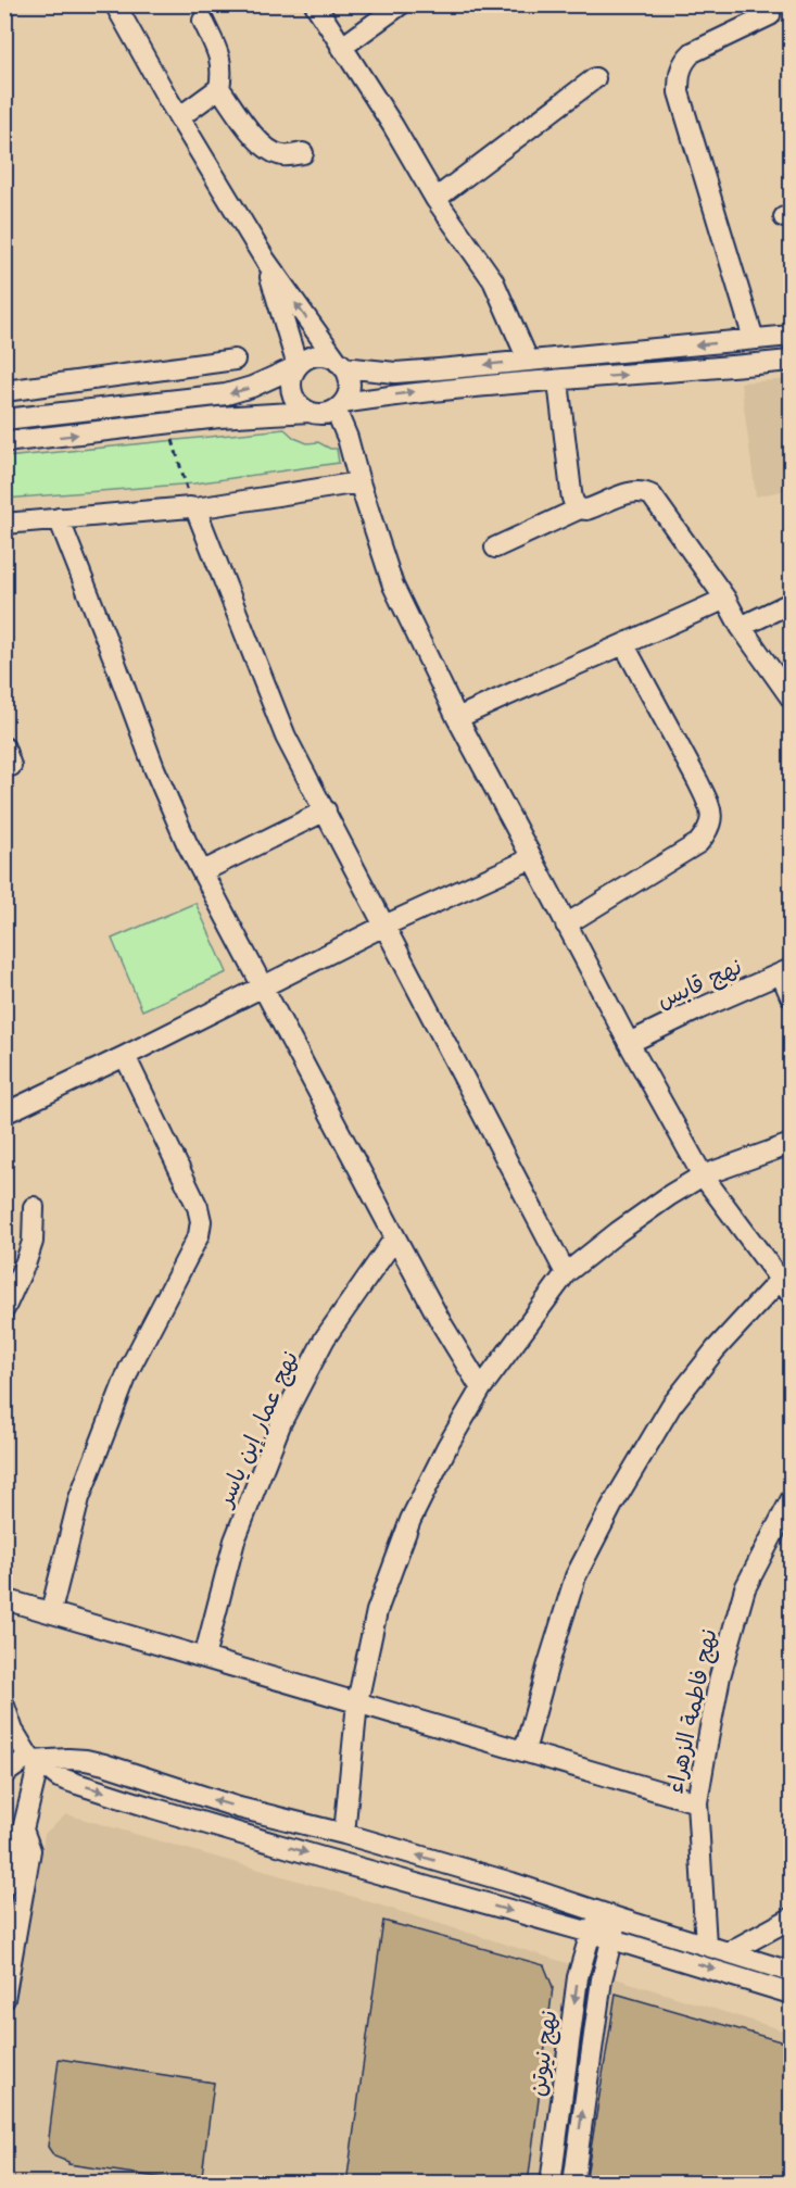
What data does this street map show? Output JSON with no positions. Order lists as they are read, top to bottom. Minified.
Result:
{"streets":{"street":["نهج قابس","نهج عمار إبن ياسر","نهج فاطمة الزهراء","نهج نيوتن"]}}
